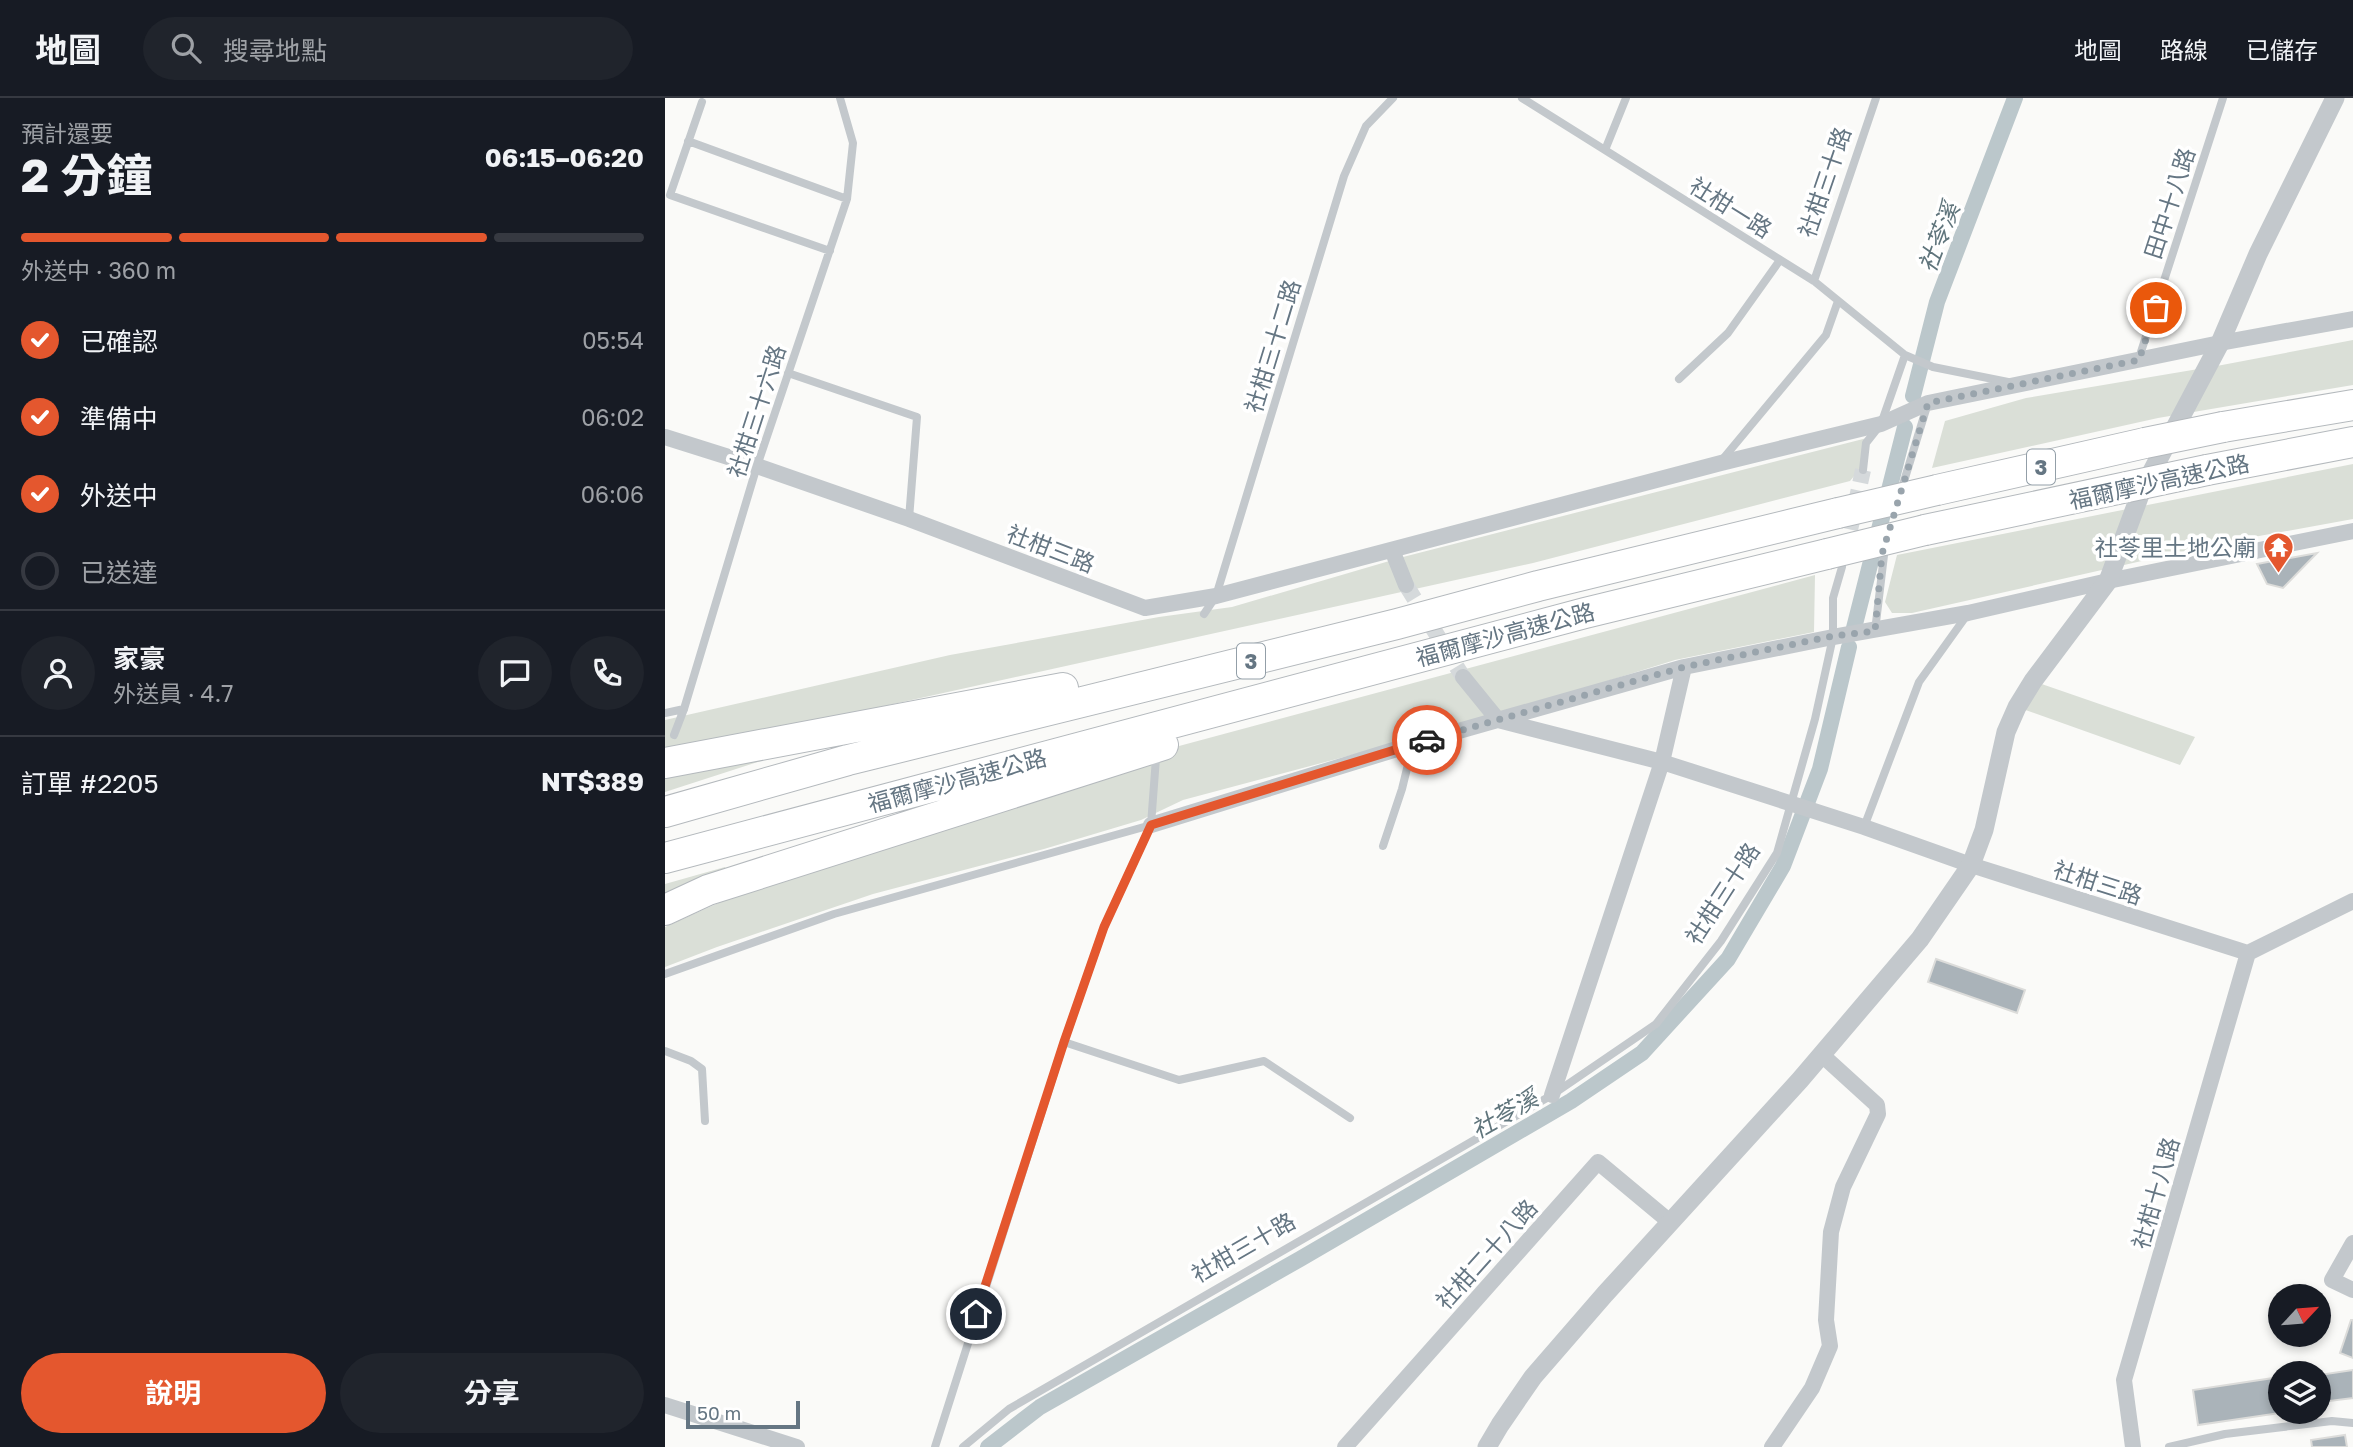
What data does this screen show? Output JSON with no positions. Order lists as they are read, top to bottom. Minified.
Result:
{"streets":{"highway":["3","福爾摩沙高速公路"],"street":["社柑三路","社柑十八路","社柑二十八路"],"lane":["社柑三十路","田中十八路","社柑一路","社柑三十二路","社柑三十六路"]},"crossings":[["社柑三十路","社柑一路"],["社柑三十路","福爾摩沙高速公路"],["社柑三十路","社柑三路"],["田中十八路","社柑三路"],["社柑三十二路","社柑三路"],["社柑三十六路","社柑三路"],["社柑三路","社柑十八路"]],"water":["社苓溪"],"places":{"temple":["社苓里土地公廟"]},"scale_bar":"50 m","north":"top right","page":{"header":"地圖","search":"搜尋地點","nav":["地圖","路線","已儲存"],"heading":["2 分鐘","預計還要","06:15–06:20"],"panel":["家豪","外送員 · 4.7","訂單 #2205","NT$389"],"bar":"外送中 · 360 m","list":[["已確認","05:54"],["準備中","06:02"],["外送中","06:06"],"已送達"],"buttons":["說明","分享"],"scale":"50 m"}}
